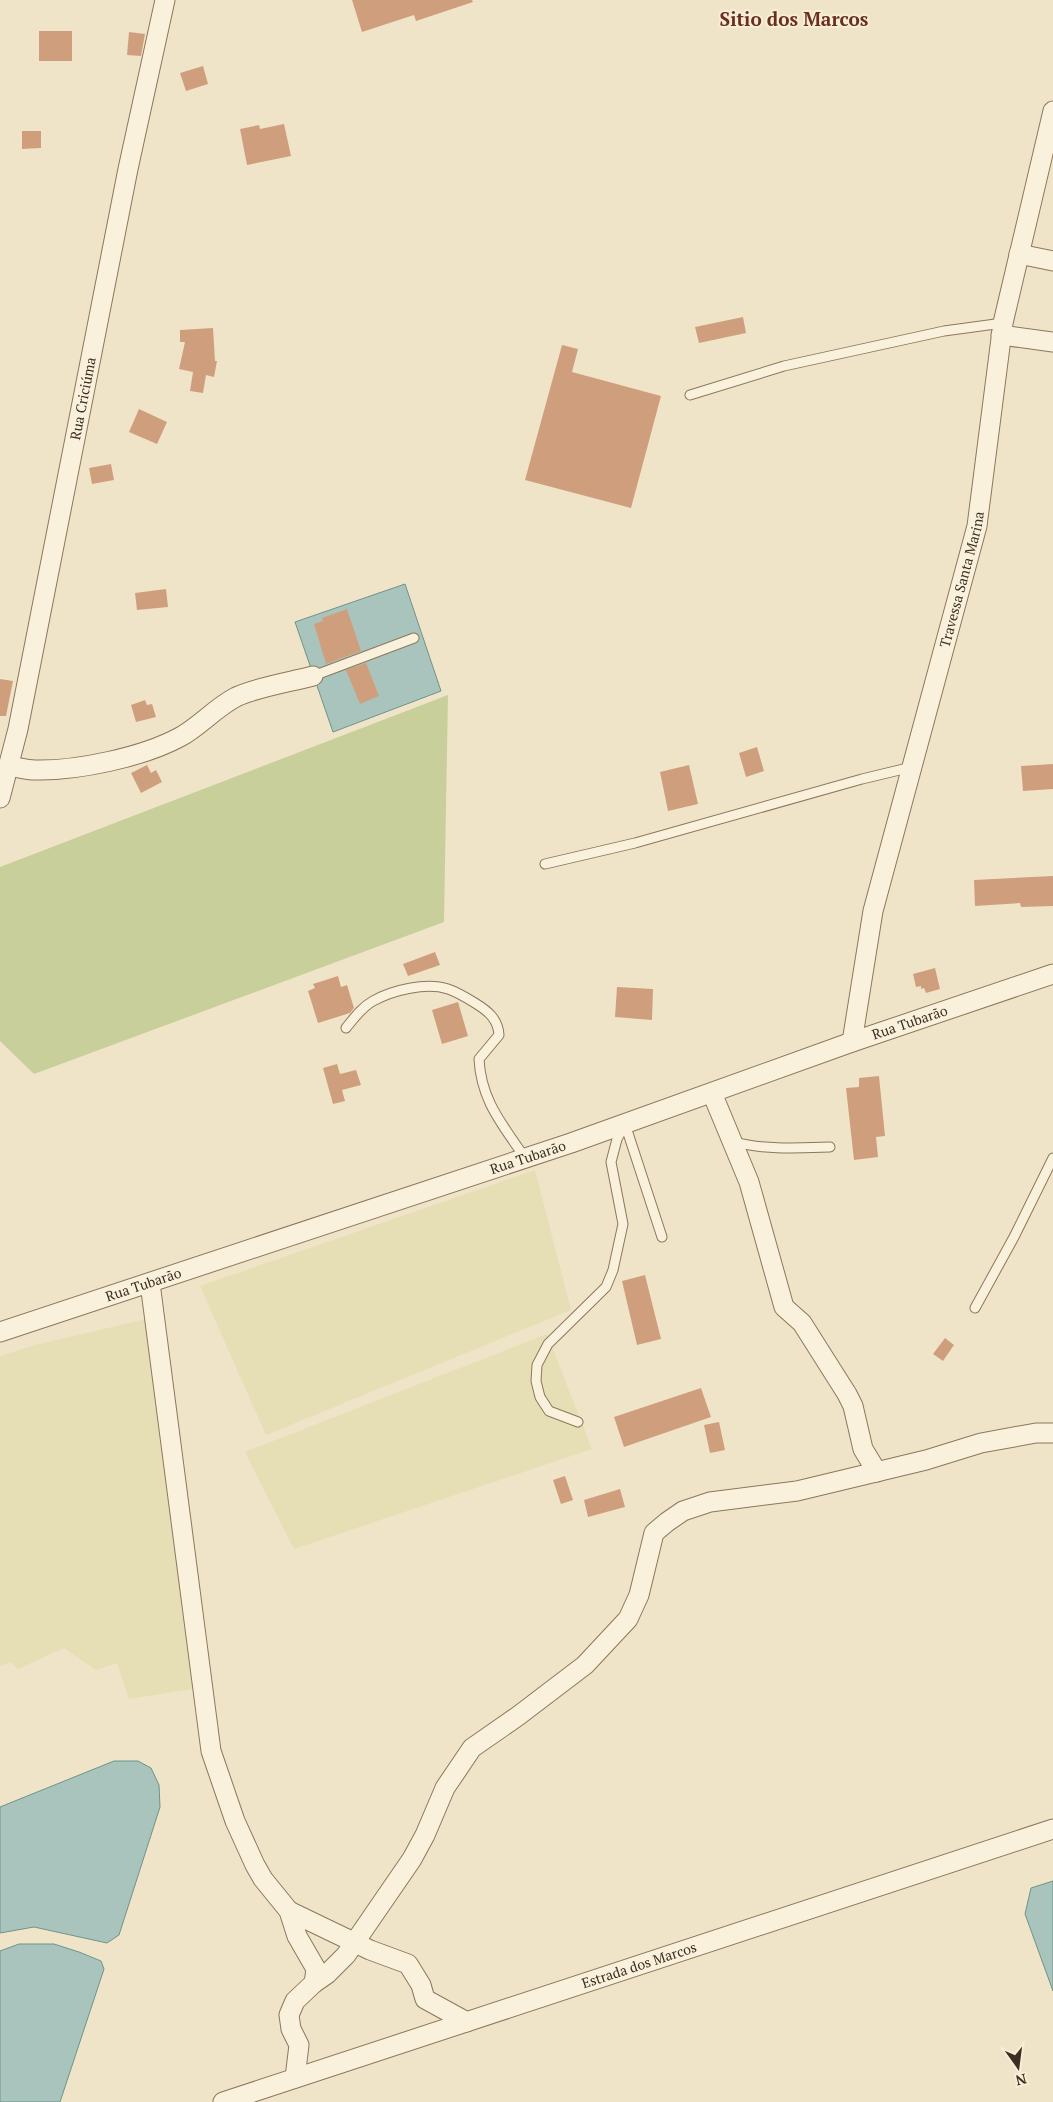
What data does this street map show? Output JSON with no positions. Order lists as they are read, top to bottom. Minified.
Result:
{"streets":{"street":["Rua Criciúma","Travessa Santa Marina","Rua Tubarão","Estrada dos Marcos"]},"crossings":[["Travessa Santa Marina","Rua Tubarão"]],"districts":["Sitio dos Marcos"],"north":"bottom"}
